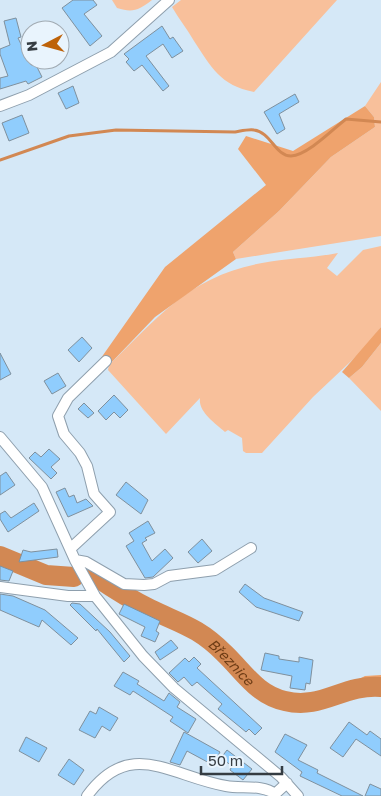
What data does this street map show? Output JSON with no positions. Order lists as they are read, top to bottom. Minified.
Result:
{"water":["Březnice"],"scale_bar":"50 m","north":"left"}
